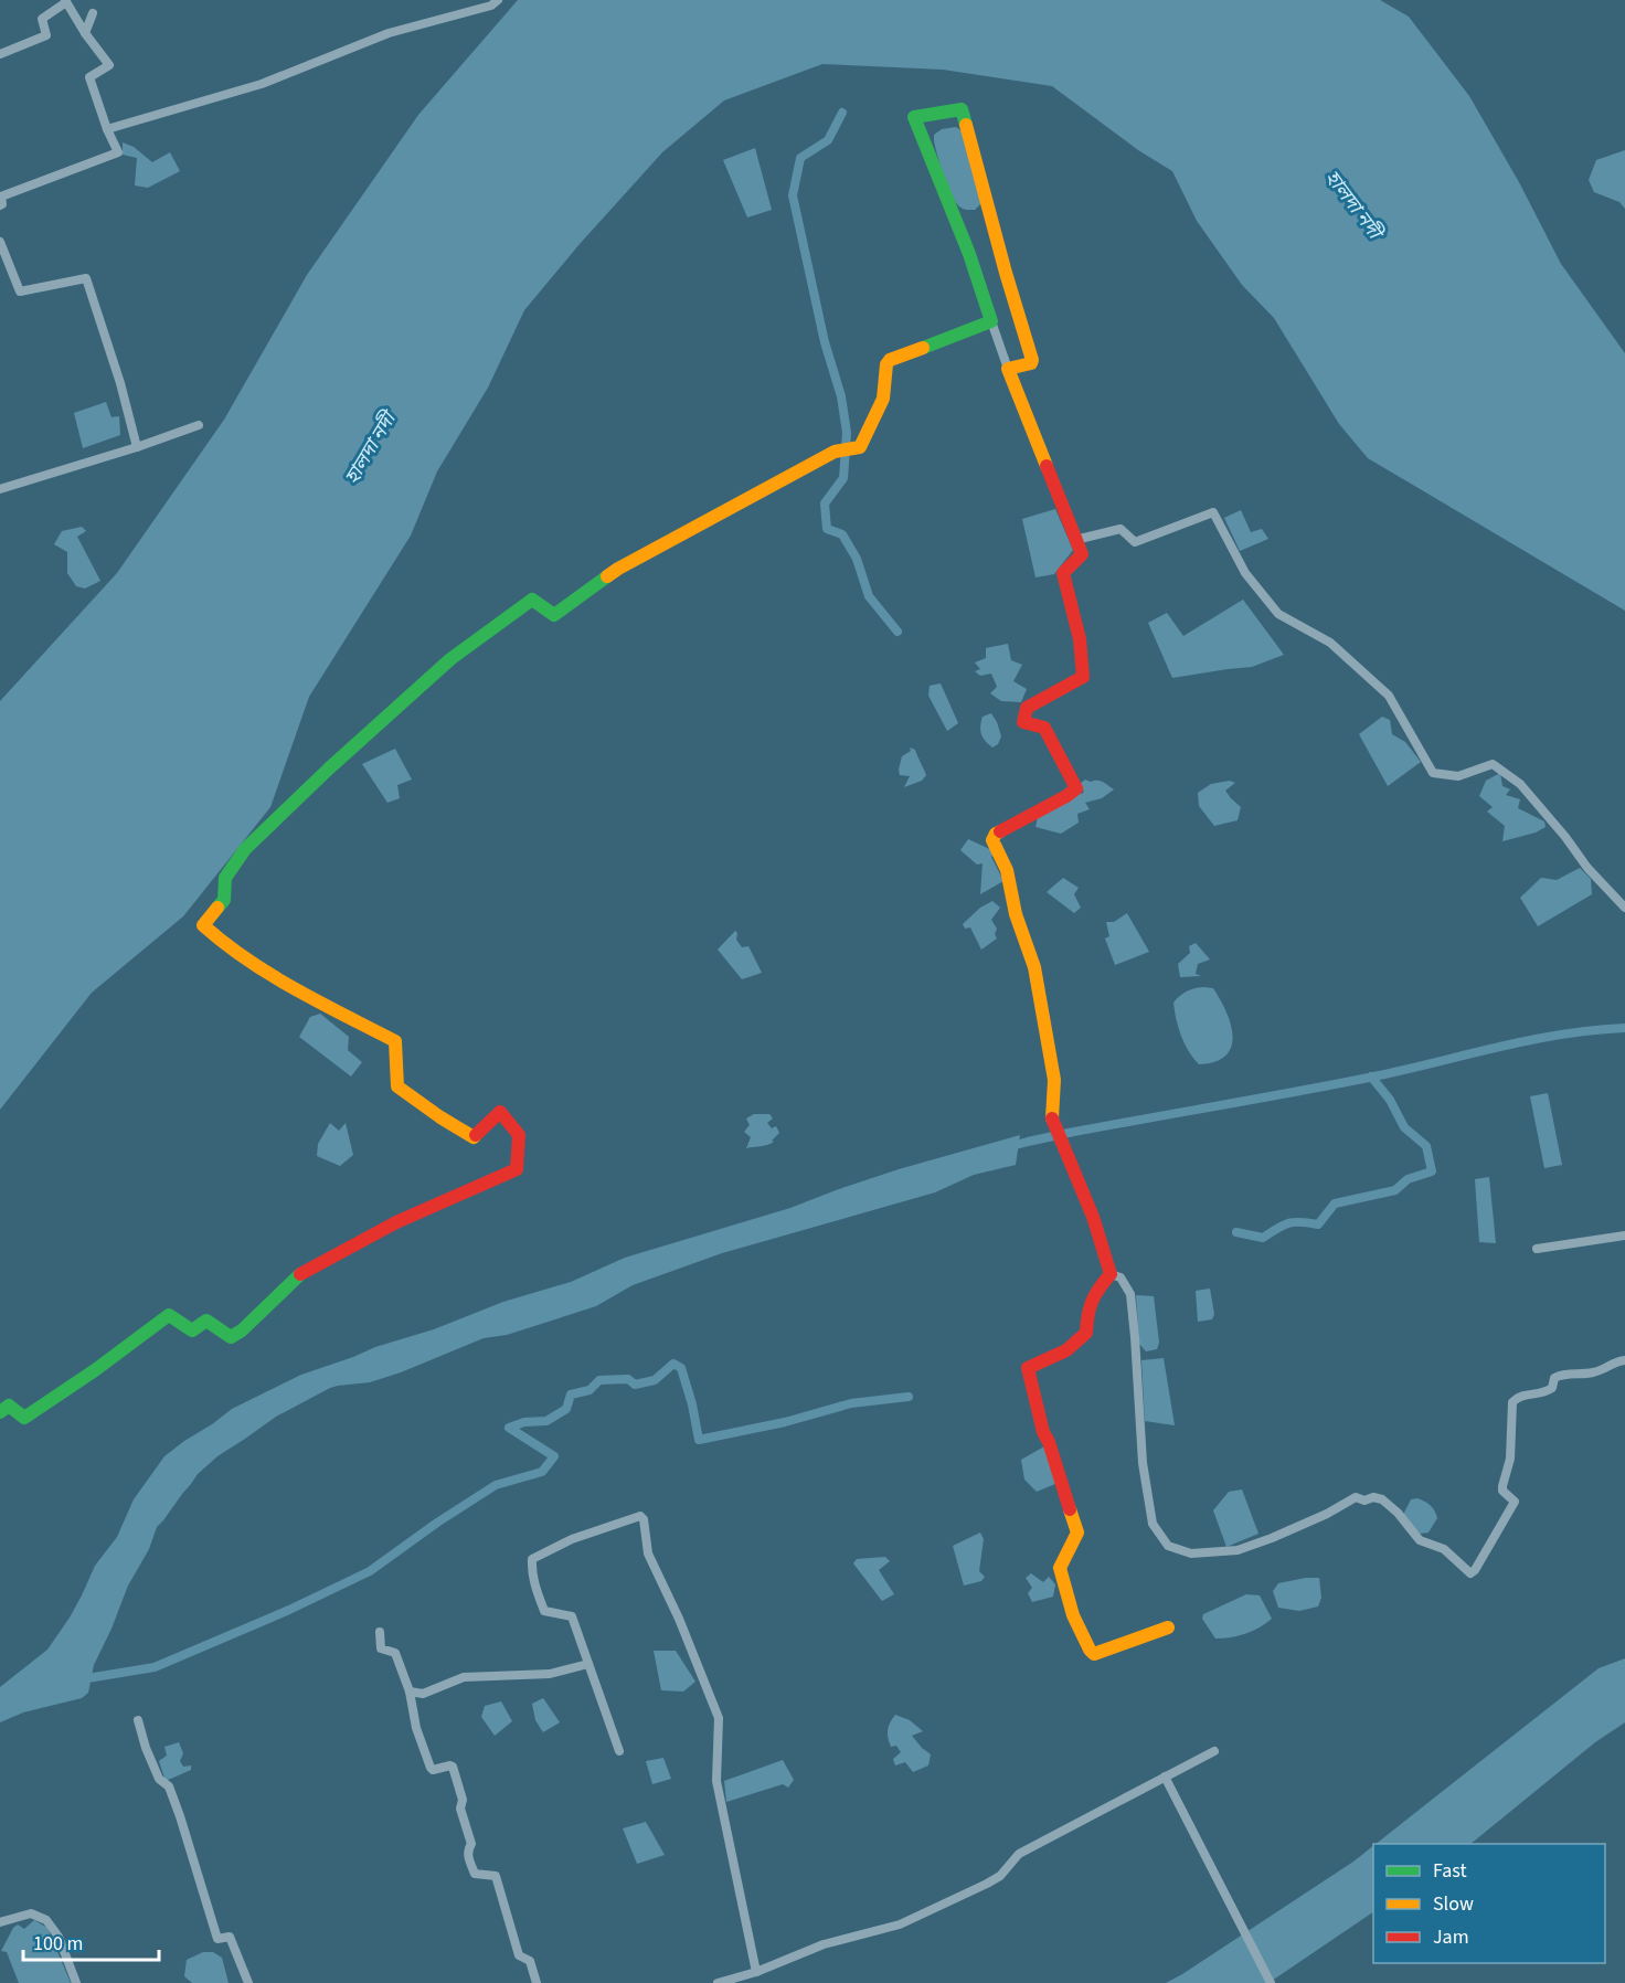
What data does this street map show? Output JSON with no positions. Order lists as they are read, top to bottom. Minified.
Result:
{"water":["হালদা নদী"],"legend":["Fast","Slow","Jam"],"scale_bar":"100 m"}
